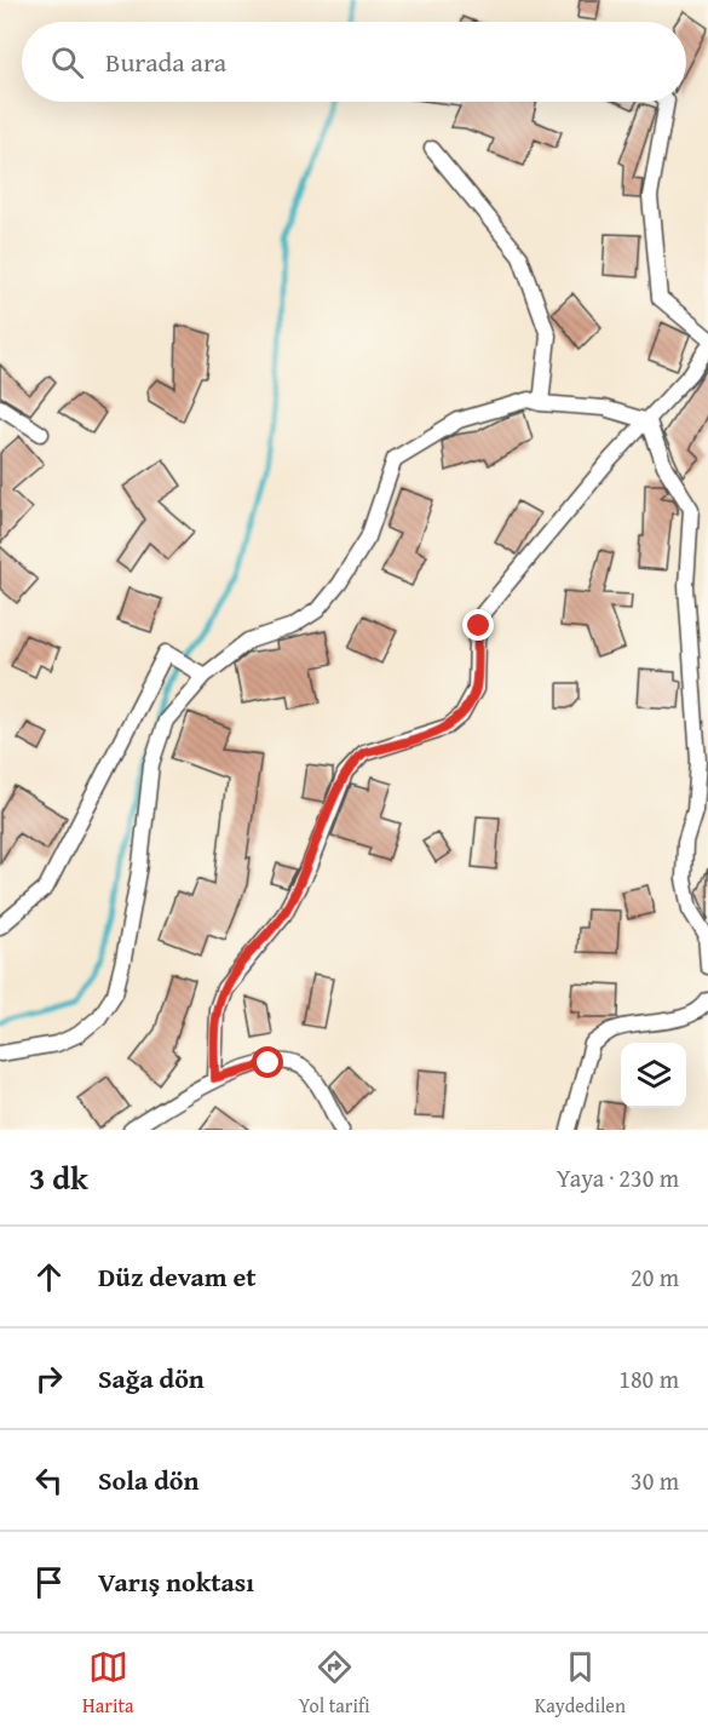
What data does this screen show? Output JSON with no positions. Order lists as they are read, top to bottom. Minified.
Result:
{"page":{"search":"Burada ara","heading":["3 dk","Yaya · 230 m"],"list":[["Düz devam et","20 m"],["Sağa dön","180 m"],["Sola dön","30 m"],"Varış noktası"],"nav":["Harita","Yol tarifi","Kaydedilen"]}}
